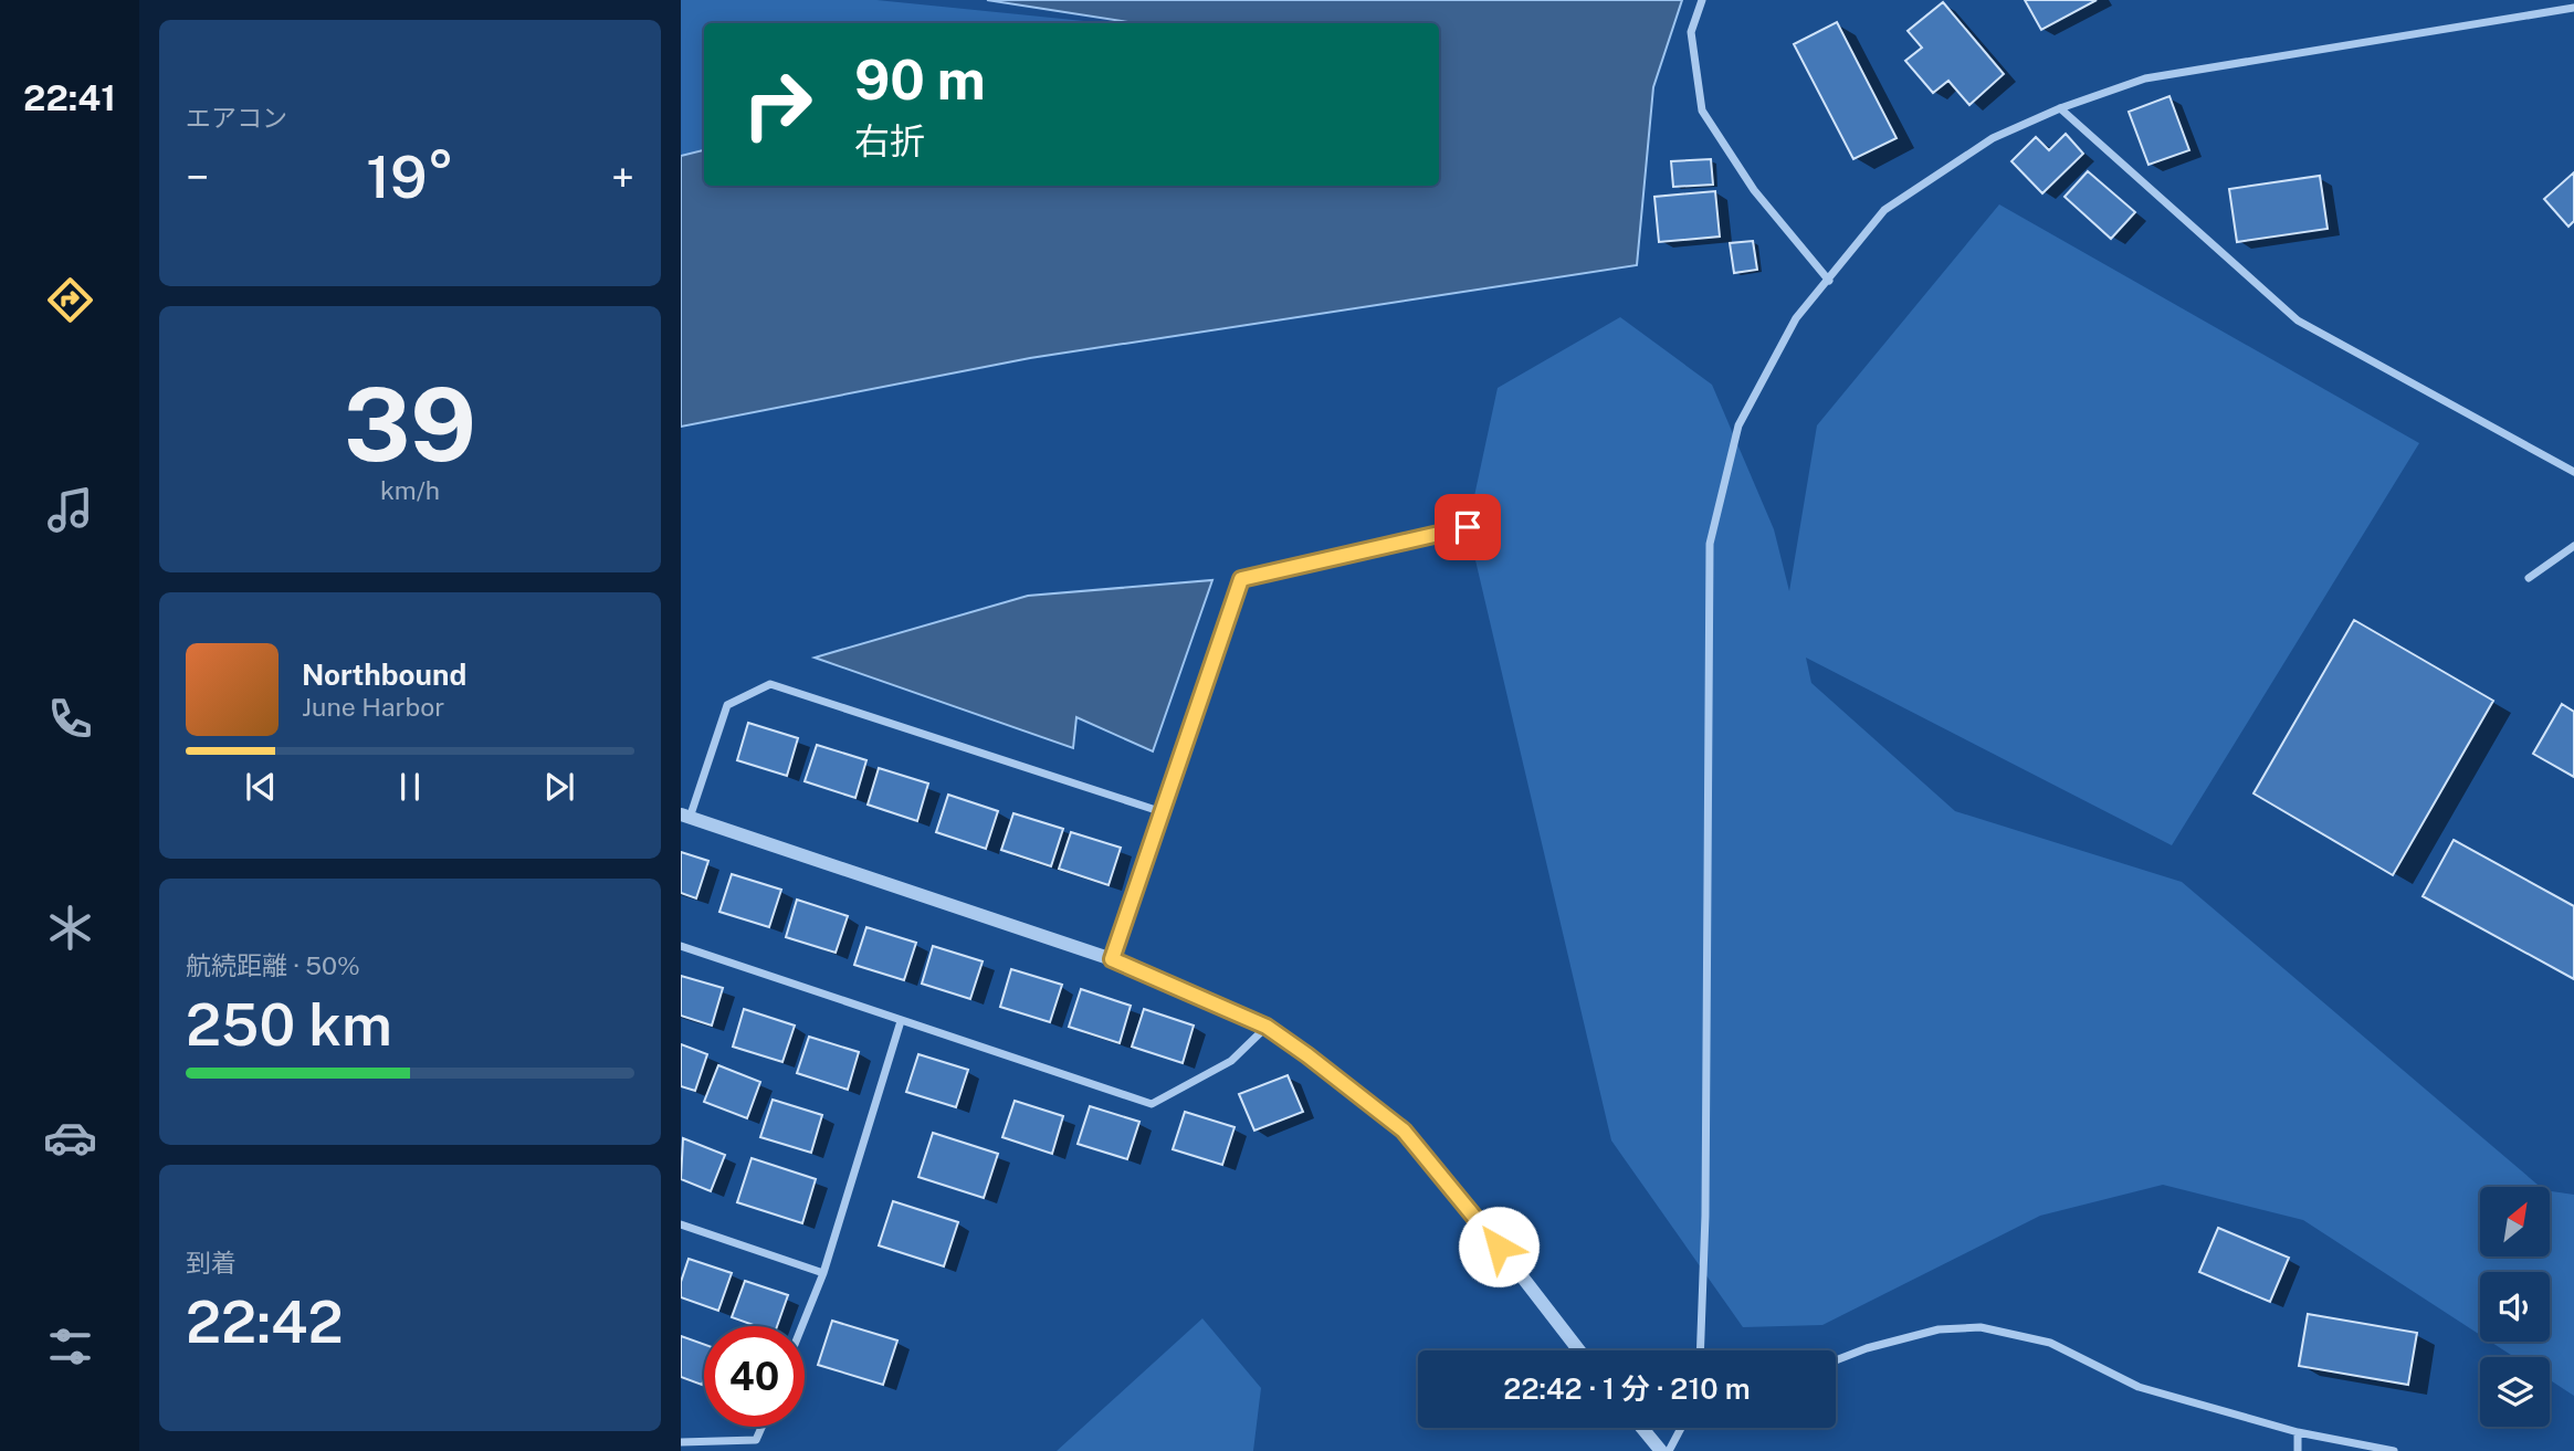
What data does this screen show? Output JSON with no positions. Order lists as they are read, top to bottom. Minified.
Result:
{"north":"top right","page":{"tabs":"22:41","tile":["エアコン",["39","km/h"],["航続距離 · 50%","250 km"],["到着","22:42"]],"turn":["90 m","右折"],"heat":["−","19°","+"],"song":["Northbound","June Harbor"],"limit":"40","trip":"22:42 · 1 分 · 210 m"}}
